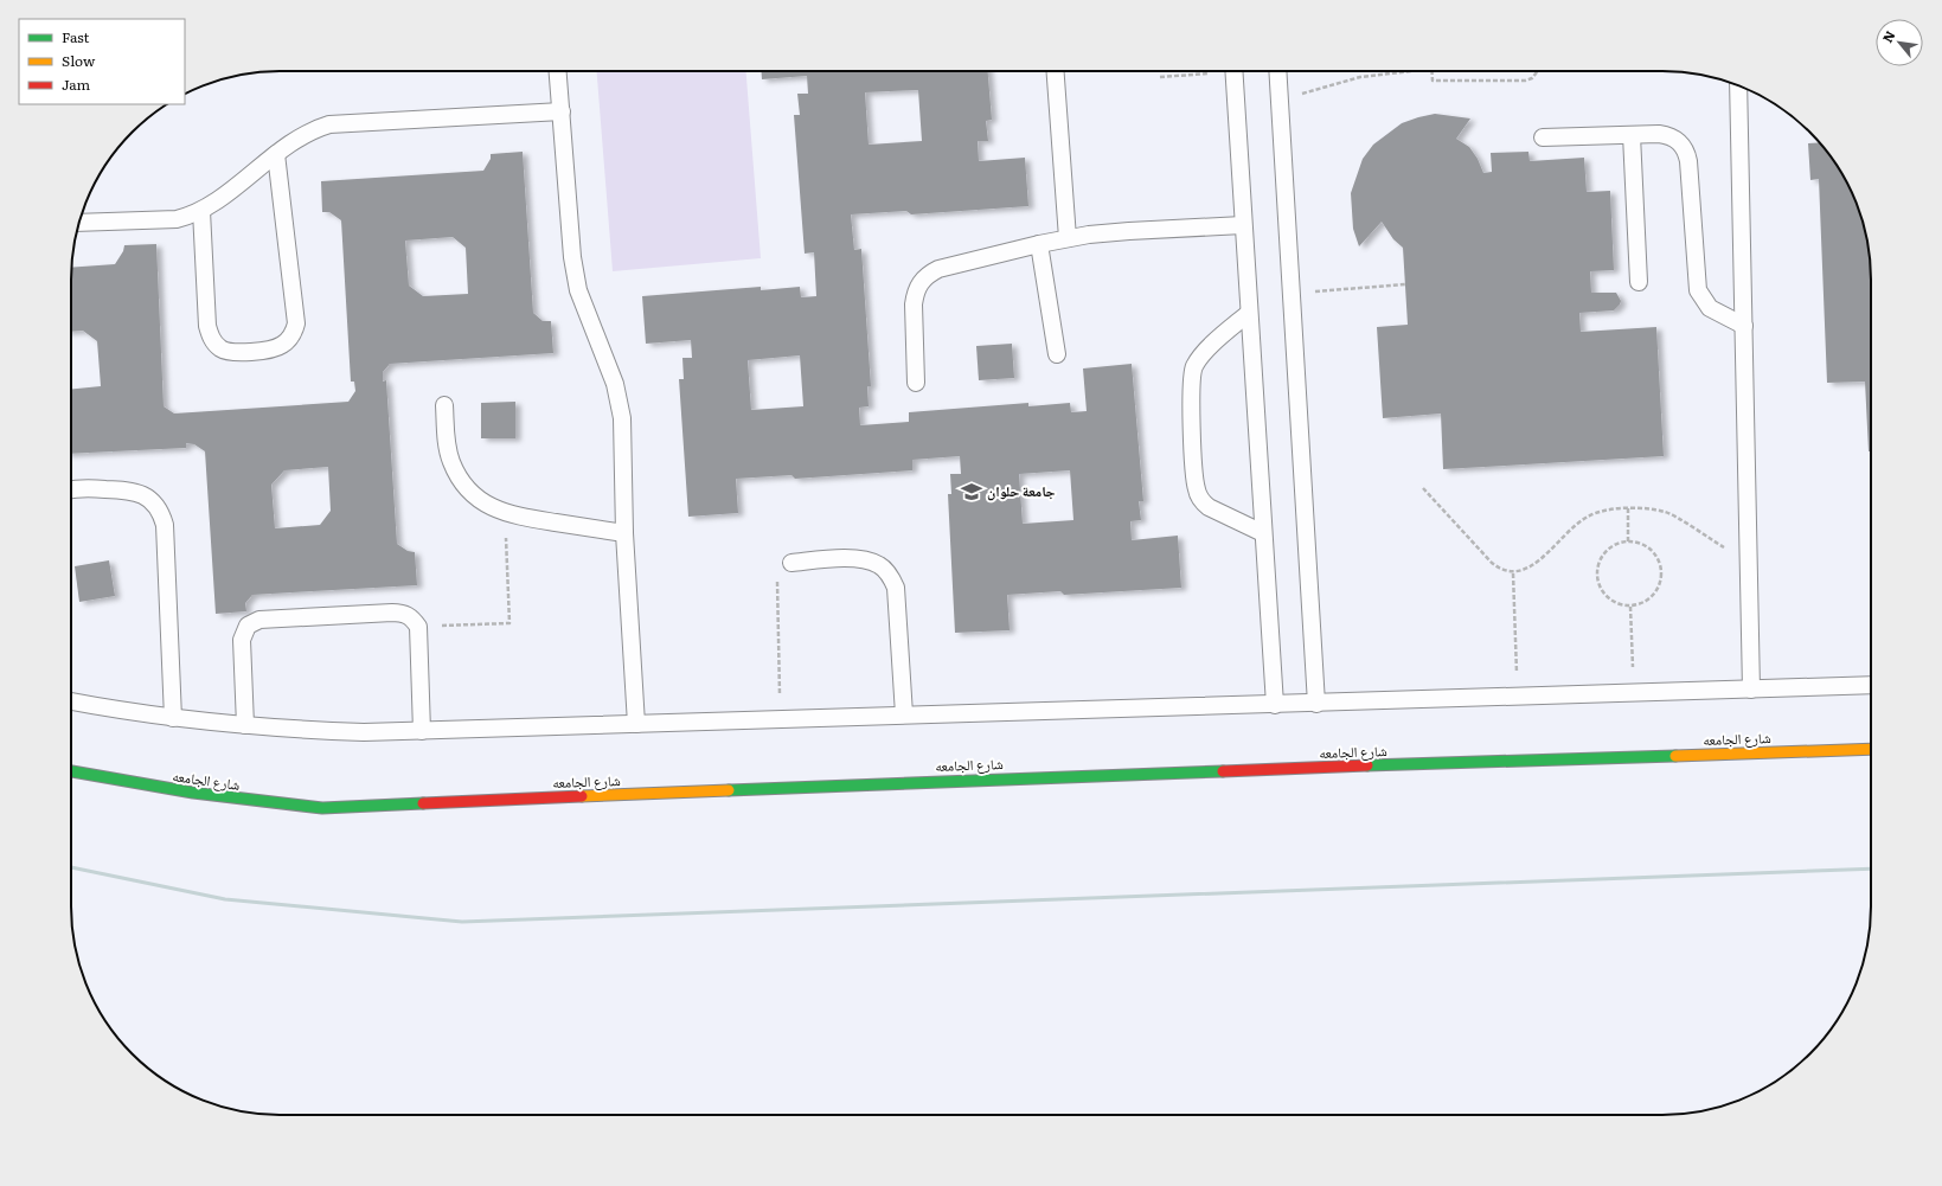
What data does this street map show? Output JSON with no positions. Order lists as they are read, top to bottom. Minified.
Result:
{"streets":{"street":["شارع الجامعه"]},"places":{"school or university":["جامعة حلوان"]},"legend":["Fast","Slow","Jam"],"north":"top left"}
